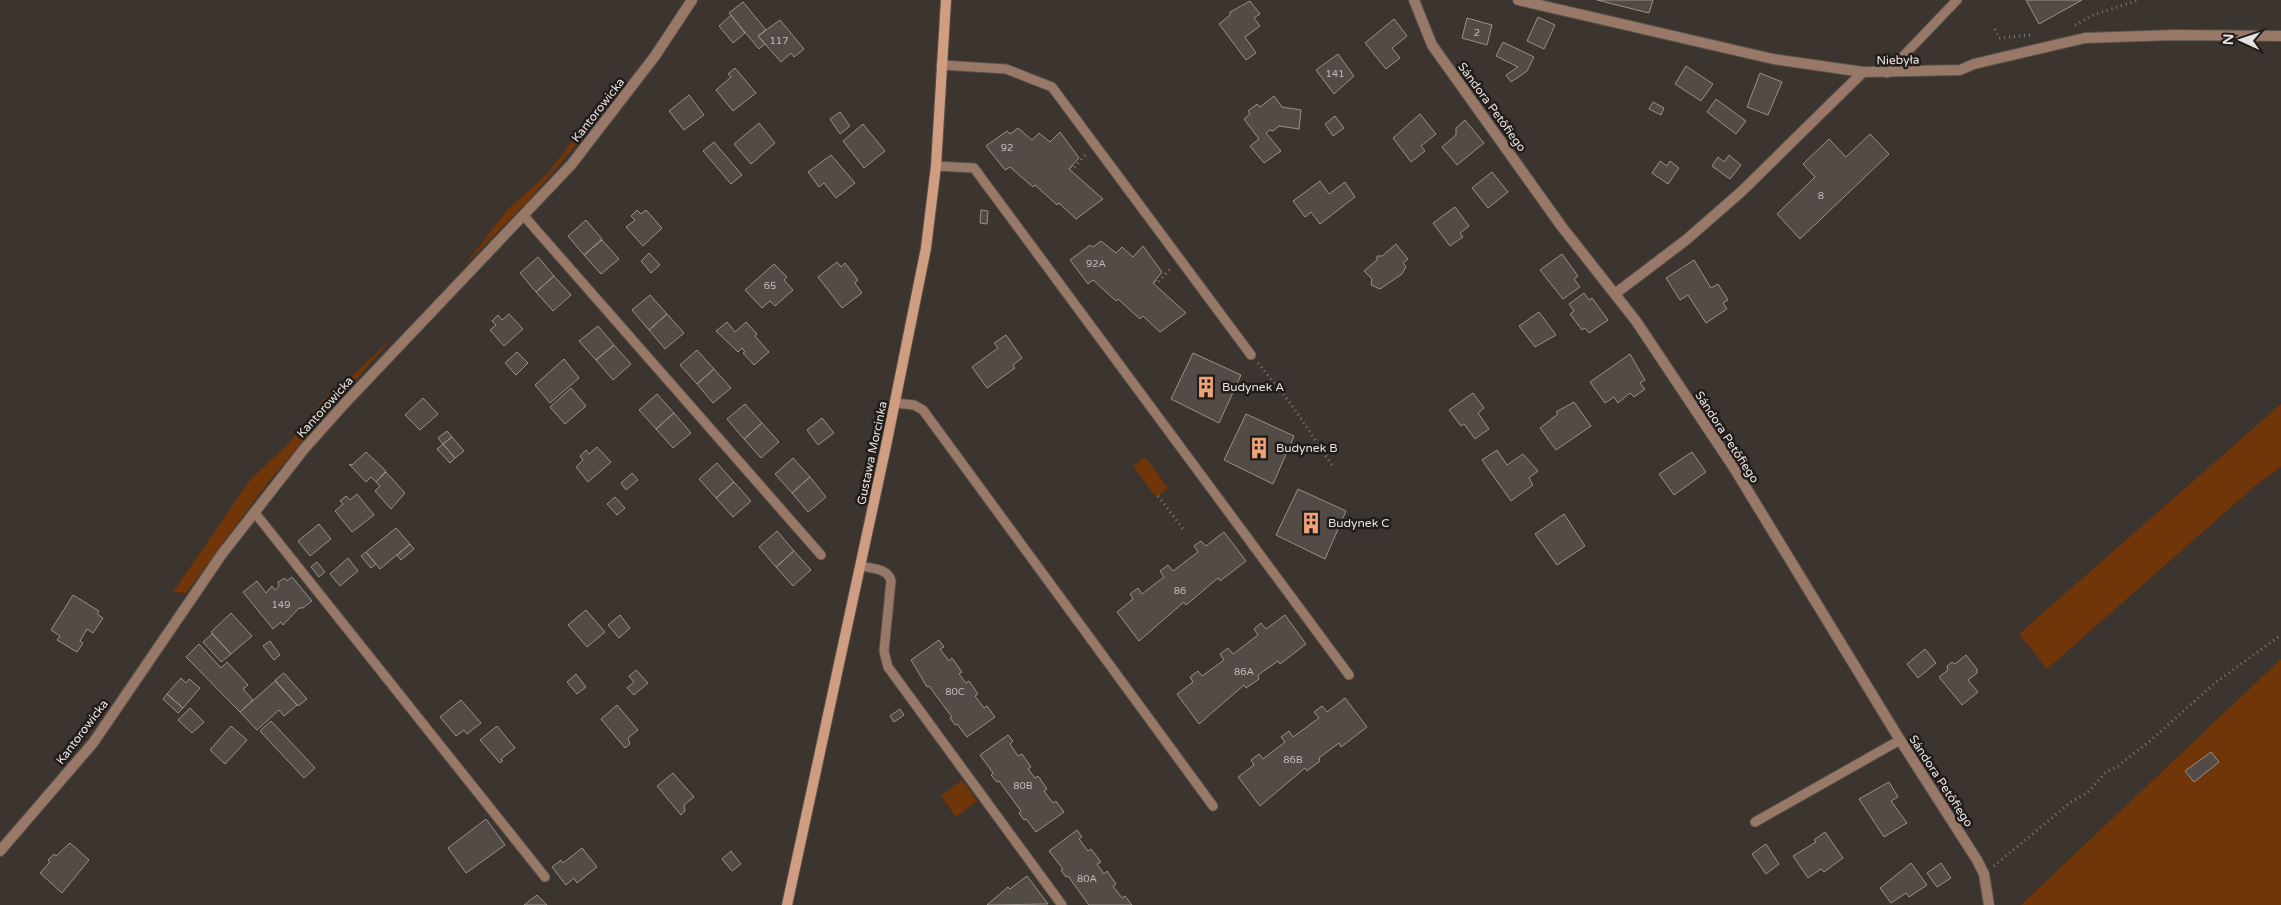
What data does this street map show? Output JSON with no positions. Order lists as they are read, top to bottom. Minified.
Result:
{"streets":{"street":["Niebyła","Sándora Petőfiego","Kantorowicka","Gustawa Morcinka"]},"places":{"building":["Budynek A","Budynek B","Budynek C"]},"house_numbers":["2","117","141","92","8","92A","65","86","149","86A","80C","86B","80B","80A"],"north":"left"}
